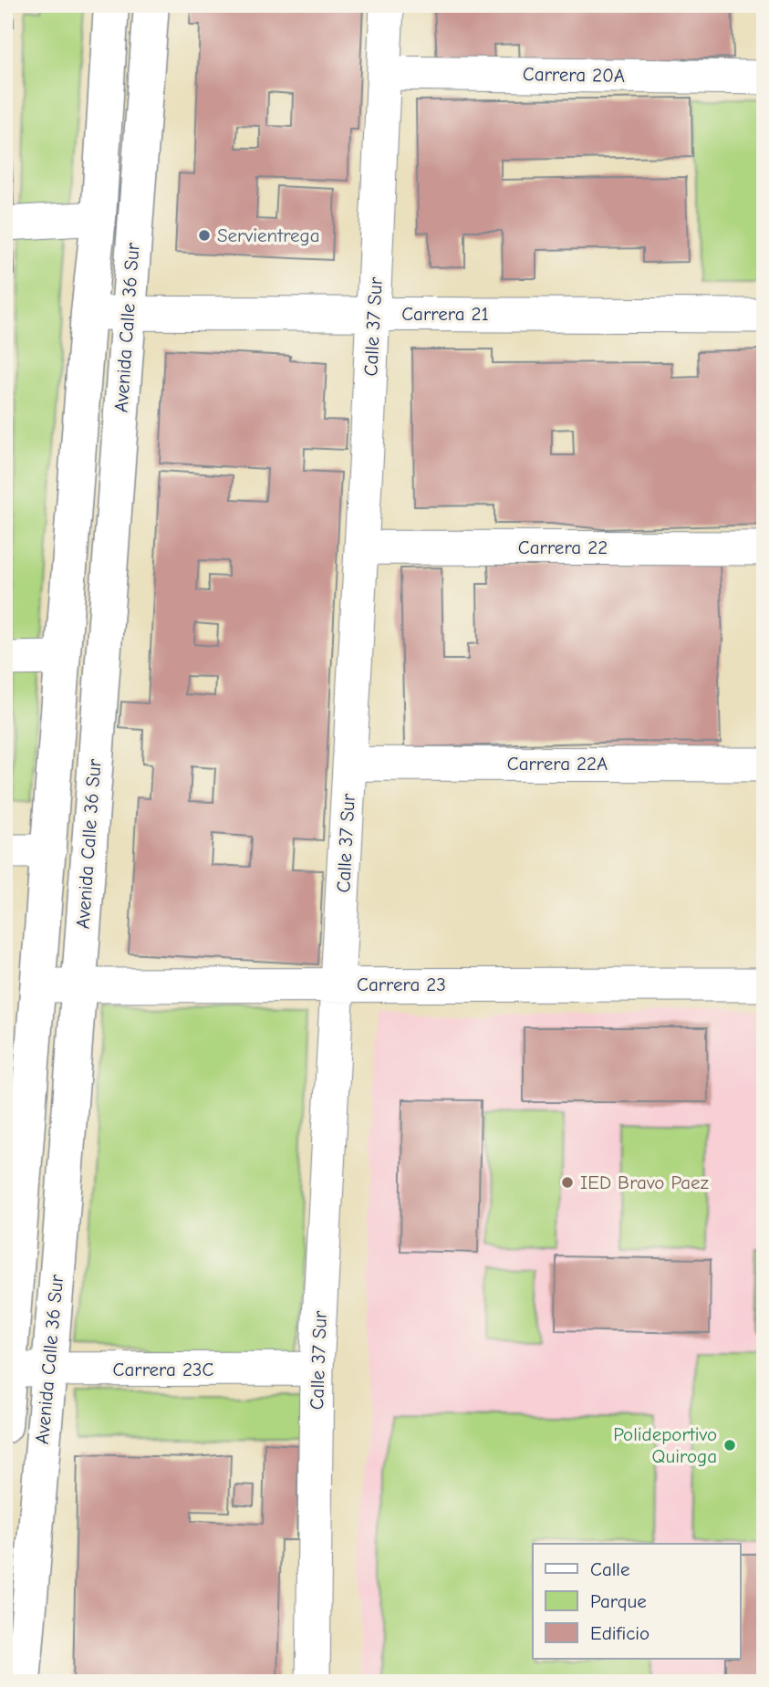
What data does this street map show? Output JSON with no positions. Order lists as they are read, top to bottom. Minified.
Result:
{"streets":{"main road":["Avenida Calle 36 Sur"],"street":["Carrera 20A","Carrera 21","Calle 37 Sur","Carrera 22","Carrera 22A","Carrera 23","Carrera 23C"]},"crossings":[["Carrera 20A","Calle 37 Sur"],["Carrera 21","Calle 37 Sur"],["Carrera 21","Avenida Calle 36 Sur"],["Calle 37 Sur","Carrera 22"],["Calle 37 Sur","Carrera 22A"],["Calle 37 Sur","Carrera 23"],["Calle 37 Sur","Carrera 23C"],["Avenida Calle 36 Sur","Carrera 23"],["Avenida Calle 36 Sur","Carrera 23C"]],"places":["Servientrega","IED Bravo Paez","Polideportivo Quiroga"],"legend":["Calle","Parque","Edificio"]}
